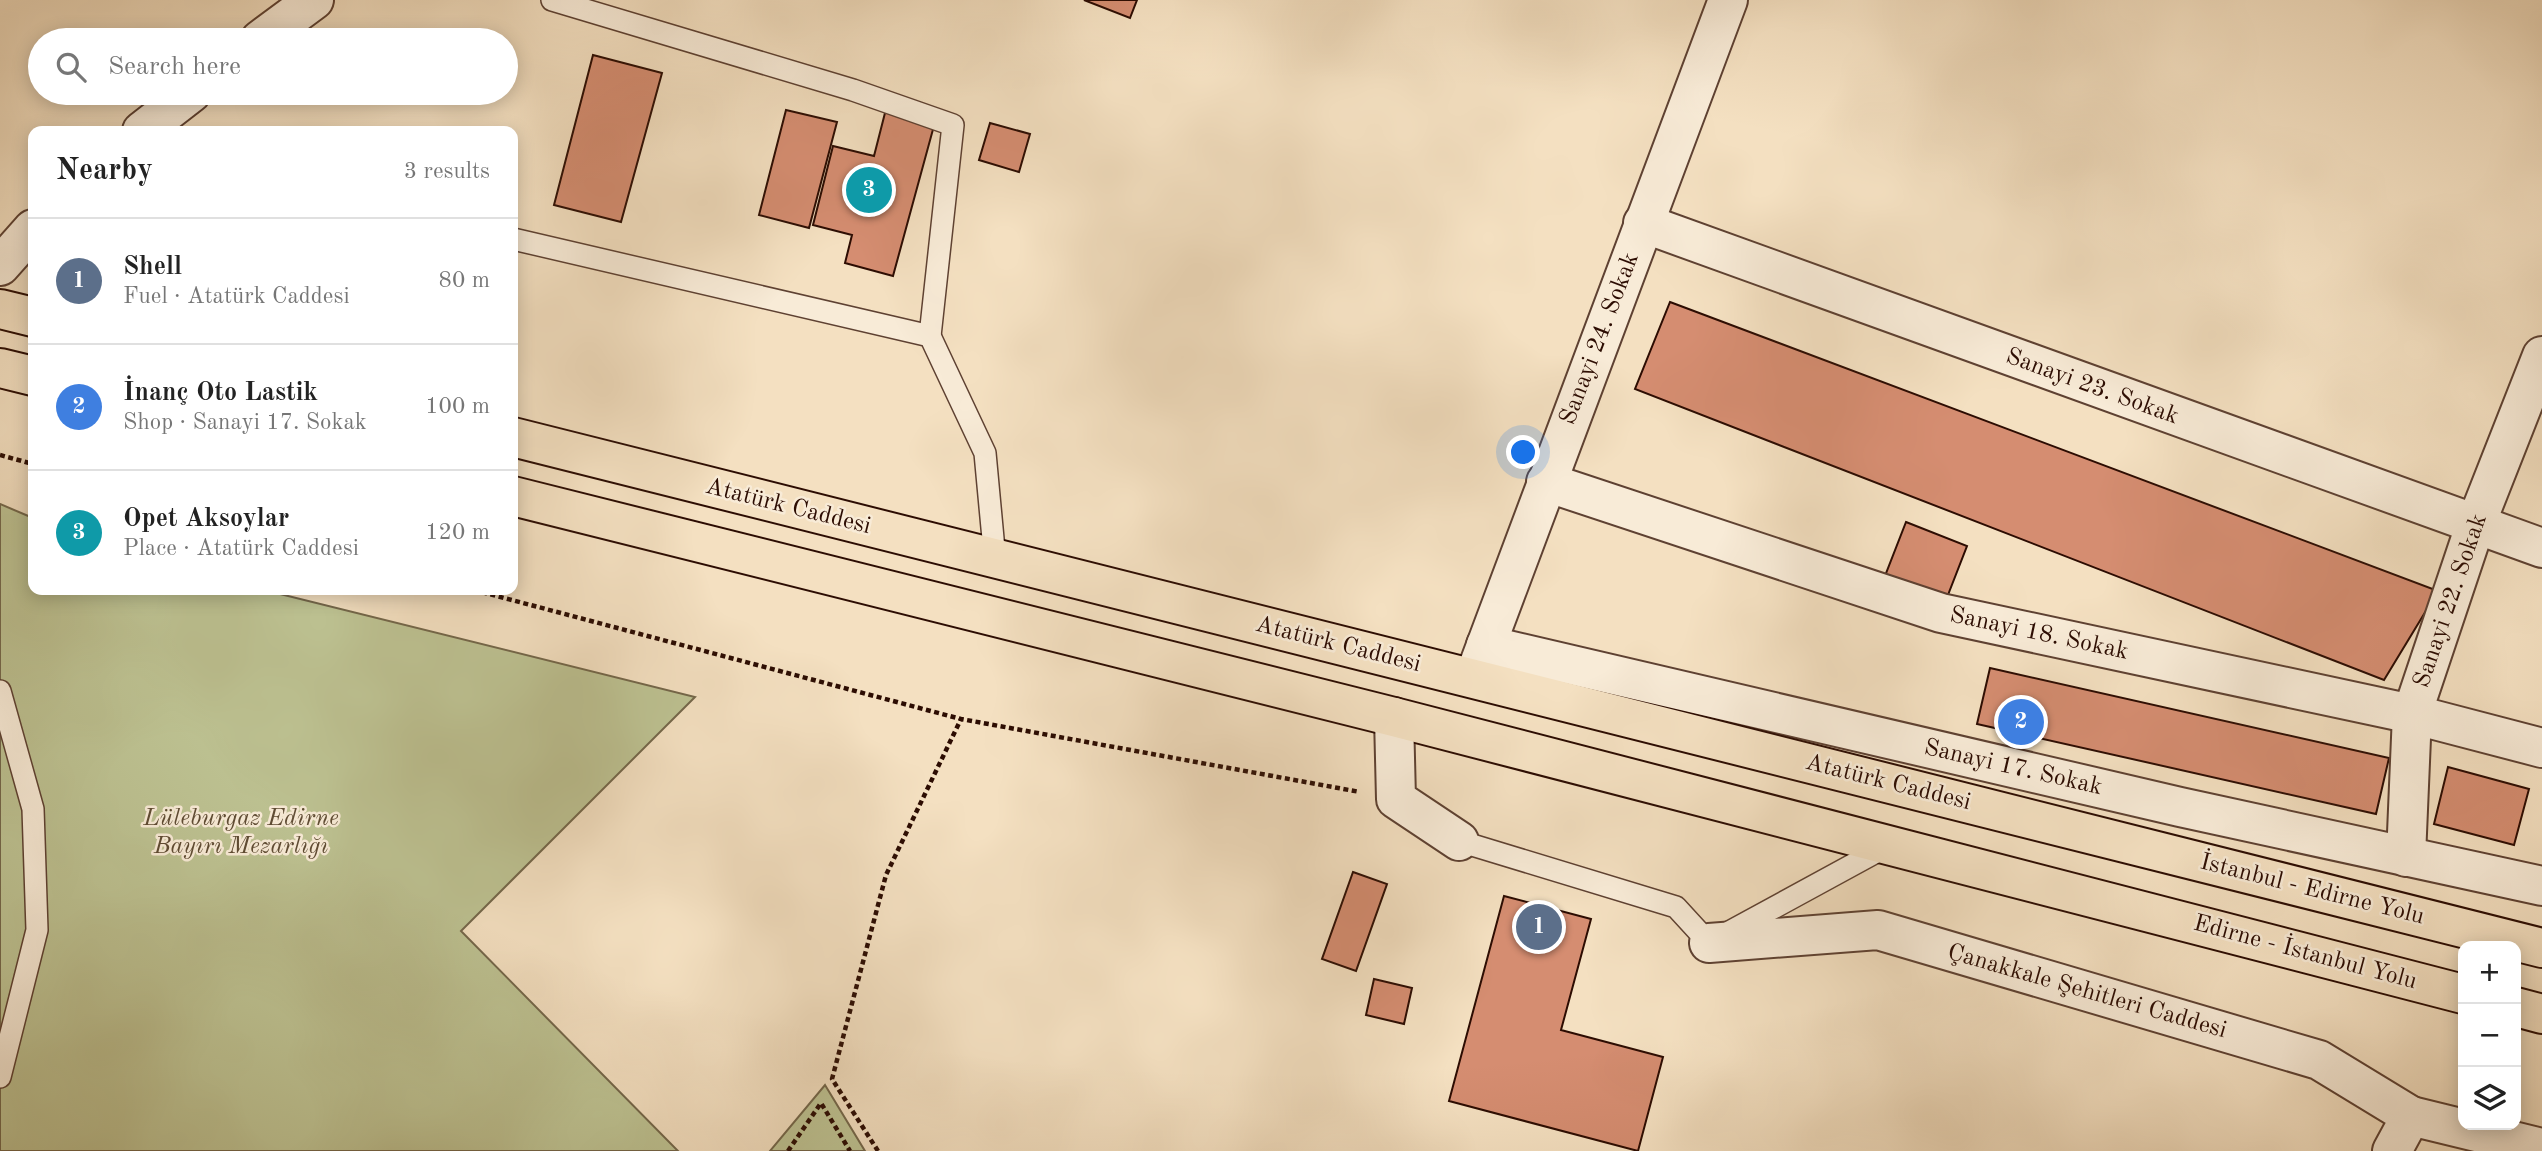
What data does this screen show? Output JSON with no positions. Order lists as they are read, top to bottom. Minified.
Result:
{"streets":{"highway":["Atatürk Caddesi","İstanbul - Edirne Yolu","Edirne - İstanbul Yolu"],"street":["Sanayi 24. Sokak","Sanayi 23. Sokak","Sanayi 22. Sokak","Sanayi 18. Sokak","Sanayi 17. Sokak","Çanakkale Şehitleri Caddesi"]},"crossings":[["Sanayi 24. Sokak","Sanayi 23. Sokak"],["Sanayi 24. Sokak","Atatürk Caddesi"],["Sanayi 24. Sokak","Sanayi 18. Sokak"],["Sanayi 24. Sokak","Sanayi 17. Sokak"],["Sanayi 23. Sokak","Sanayi 22. Sokak"],["Atatürk Caddesi","Sanayi 17. Sokak"],["Atatürk Caddesi","İstanbul - Edirne Yolu"],["Sanayi 22. Sokak","Sanayi 18. Sokak"],["Sanayi 22. Sokak","Sanayi 17. Sokak"]],"parks":["Lüleburgaz Edirne Bayırı Mezarlığı"],"page":{"search":"Search here","heading":["Nearby","3 results"],"pins":["3","2","1"],"list":[{"mark":"1","name":"Shell","note":"Fuel · Atatürk Caddesi","value":"80 m"},{"mark":"2","name":"İnanç Oto Lastik","note":"Shop · Sanayi 17. Sokak","value":"100 m"},{"mark":"3","name":"Opet Aksoylar","note":"Place · Atatürk Caddesi","value":"120 m"}],"map_buttons":["+","−"]}}
